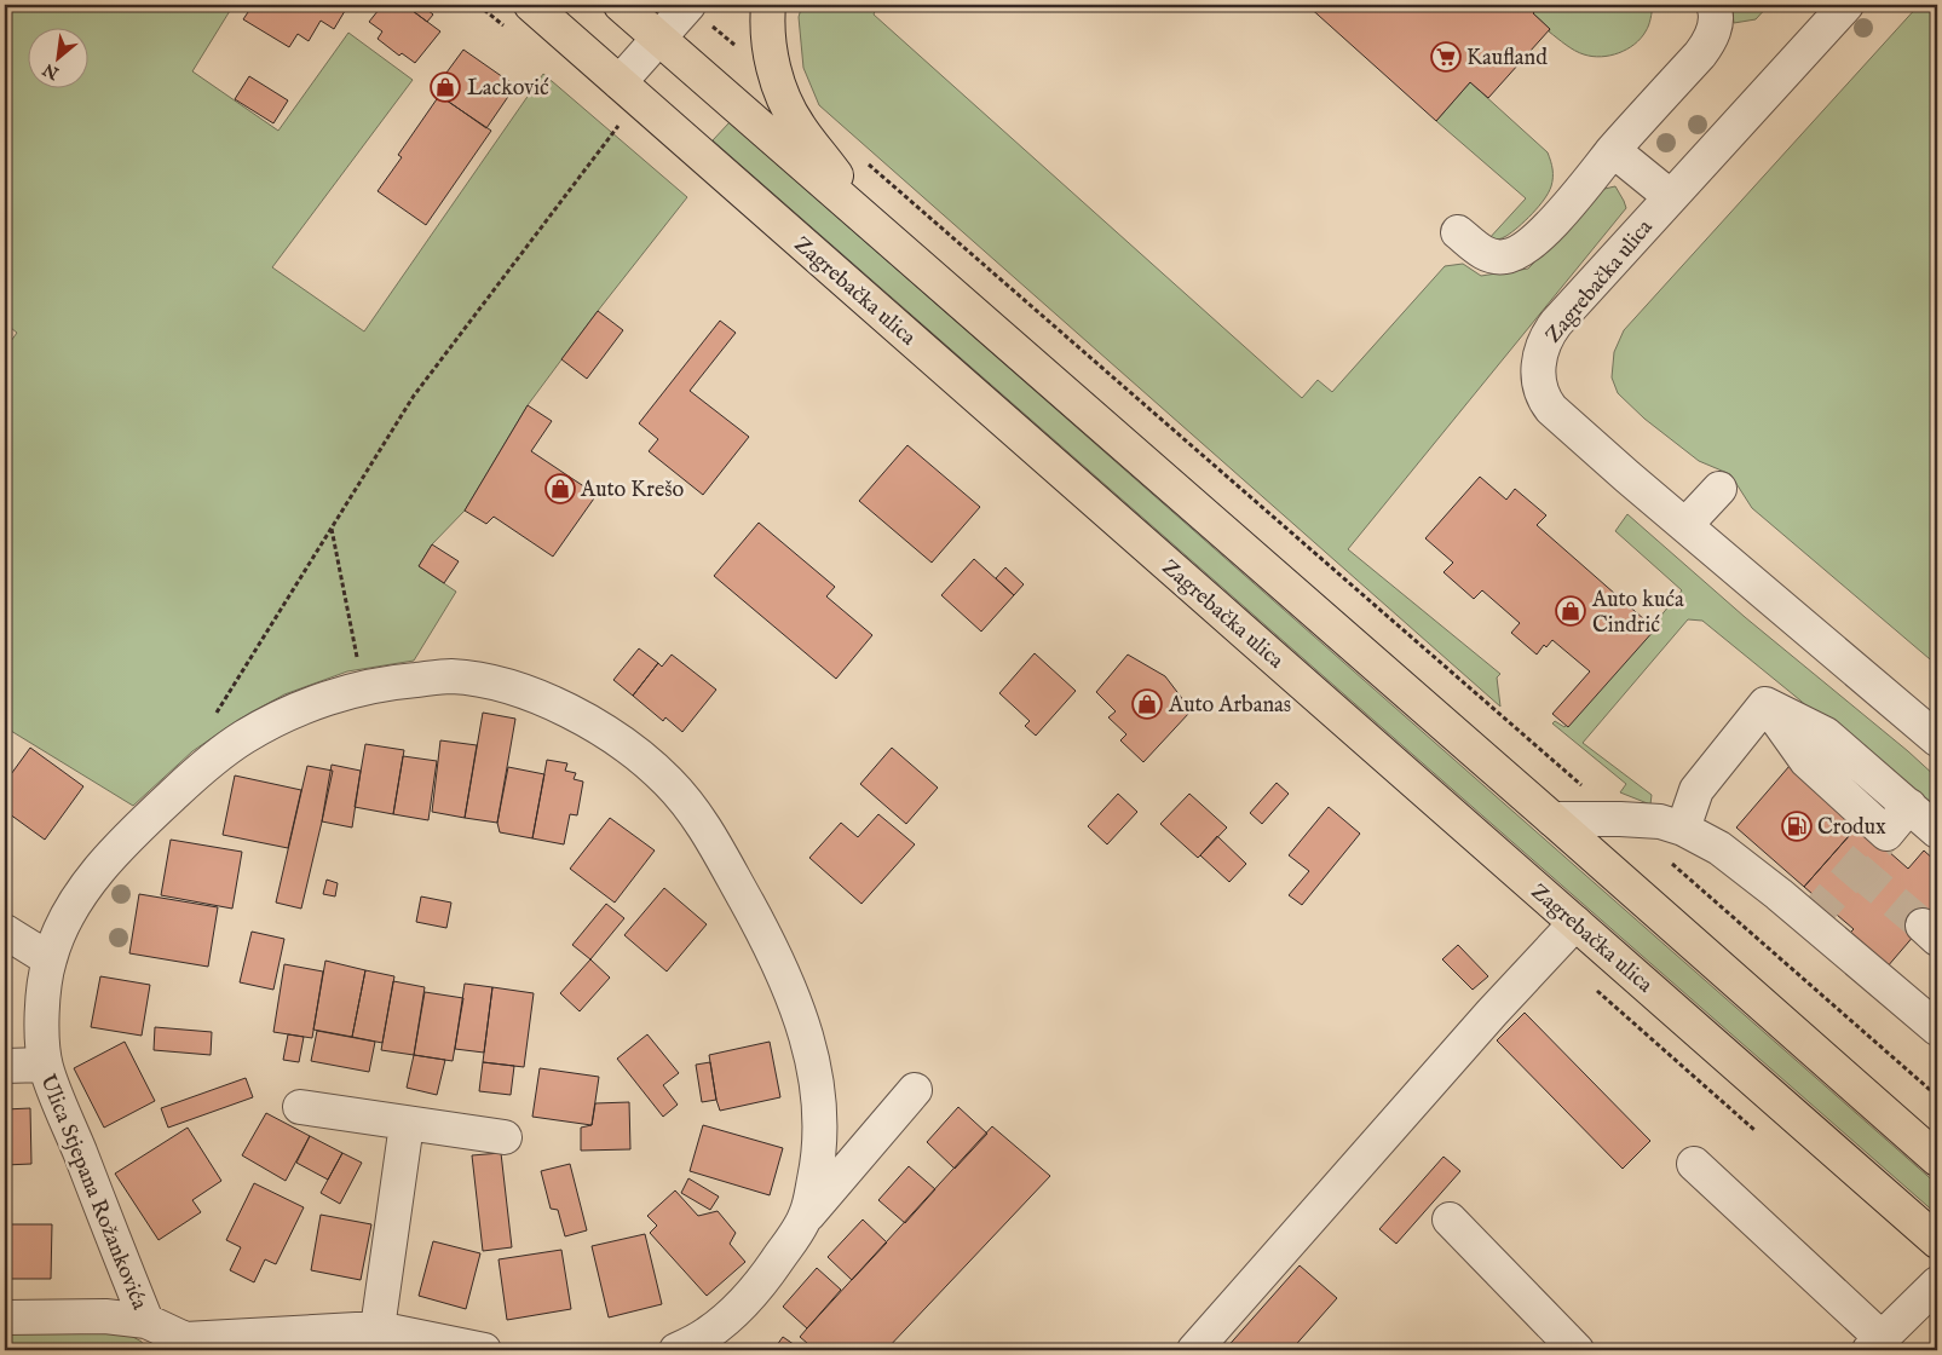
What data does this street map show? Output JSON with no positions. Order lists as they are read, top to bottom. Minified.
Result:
{"streets":{"main road":["Zagrebačka ulica"],"street":["Ulica Stjepana Rožankovića"]},"places":{"supermarket":["Kaufland"],"shop":["Lacković","Auto Krešo","Auto kuća Cindrić","Auto Arbanas"],"fuel station":["Crodux"]},"north":"bottom left"}
